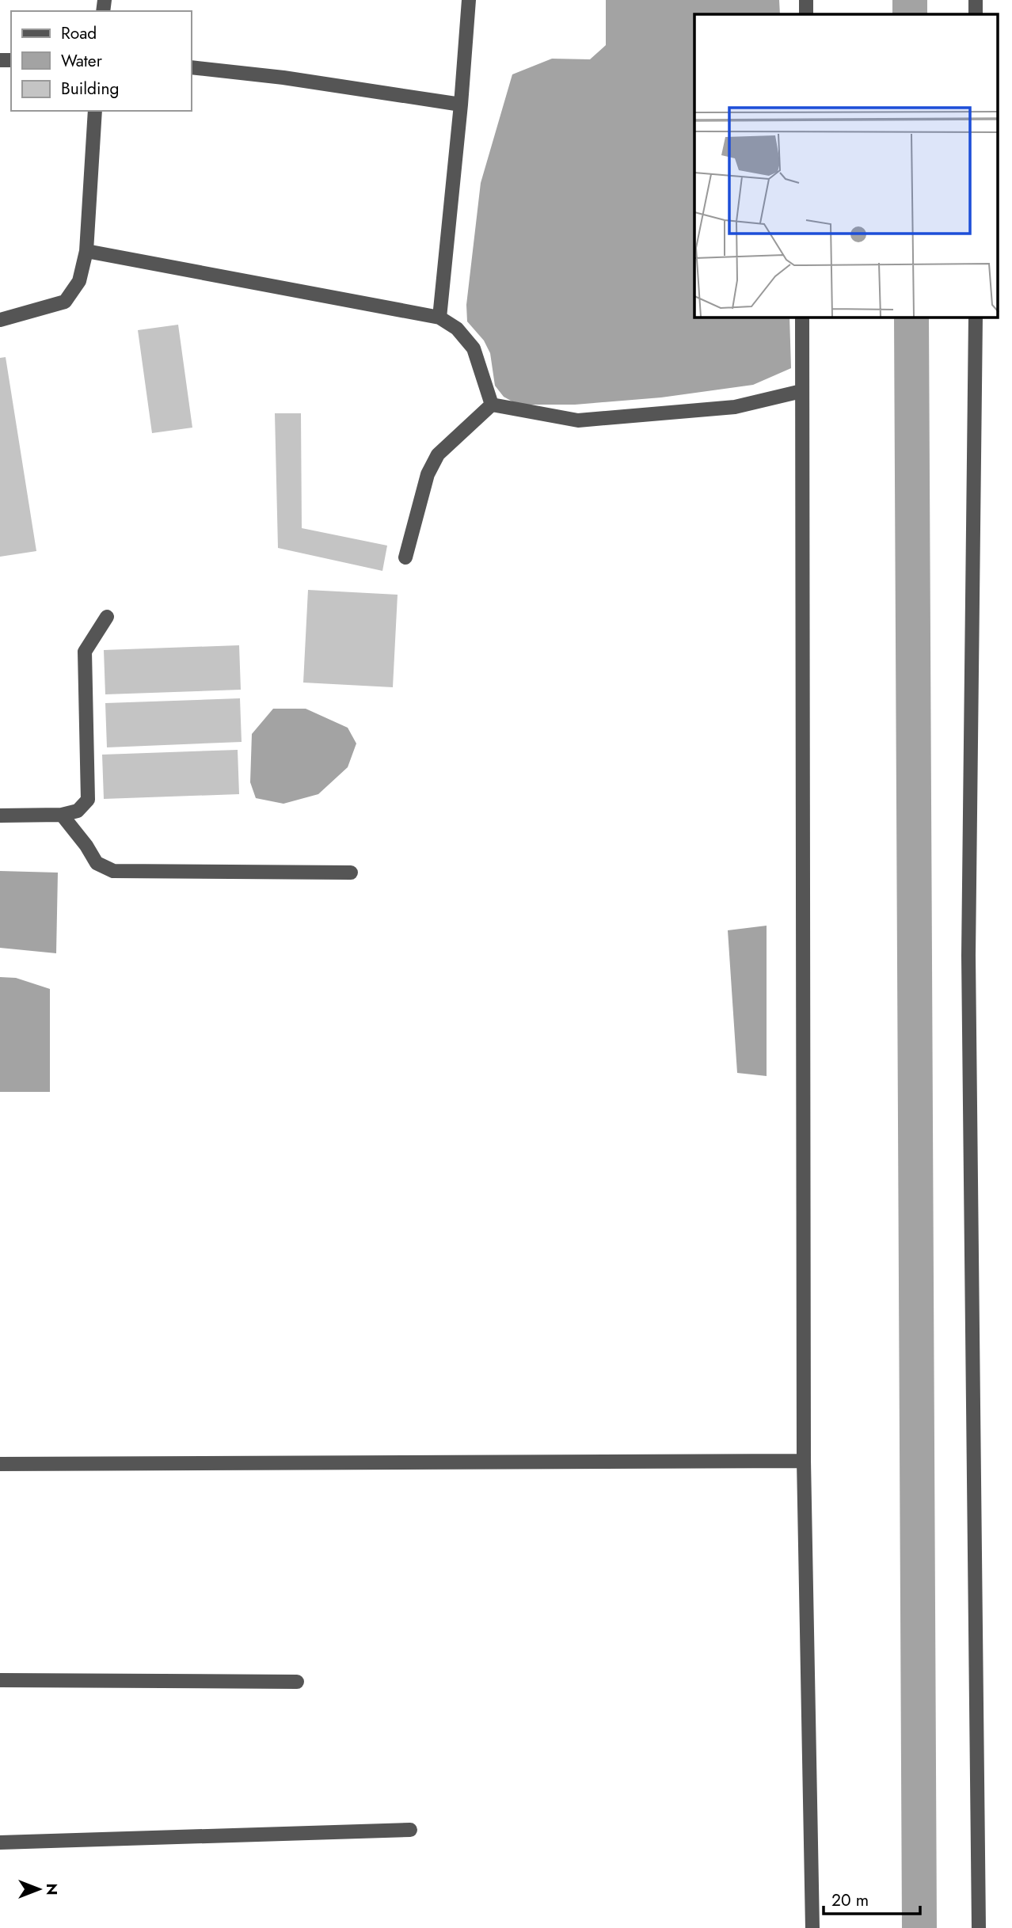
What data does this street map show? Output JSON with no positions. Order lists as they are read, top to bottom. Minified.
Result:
{"legend":["Road","Water","Building"],"scale_bar":"20 m","north":"right"}
